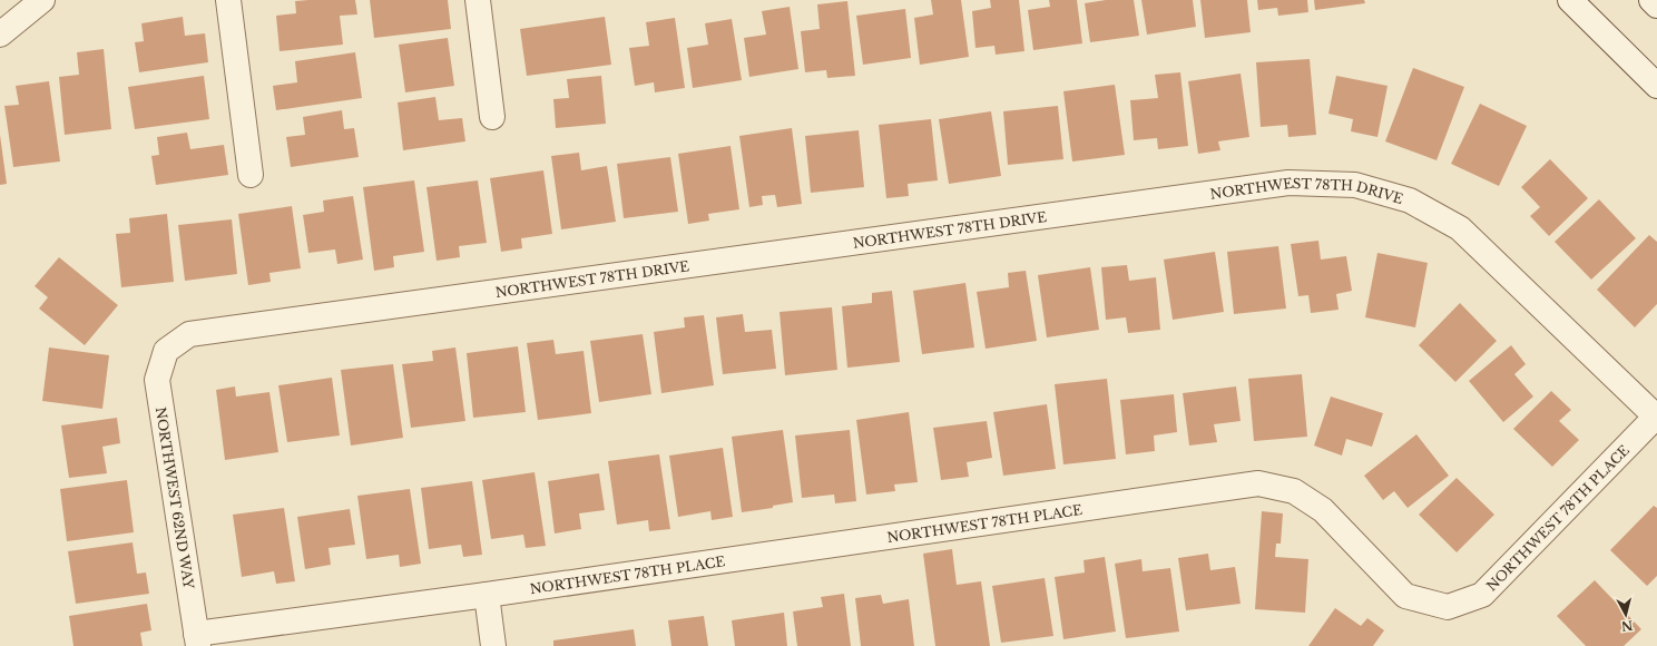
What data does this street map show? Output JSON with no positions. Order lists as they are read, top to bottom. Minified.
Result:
{"streets":{"street":["NORTHWEST 78TH DRIVE","NORTHWEST 62ND WAY","NORTHWEST 78TH PLACE"]},"crossings":[["NORTHWEST 78TH DRIVE","NORTHWEST 62ND WAY"],["NORTHWEST 78TH DRIVE","NORTHWEST 78TH PLACE"],["NORTHWEST 62ND WAY","NORTHWEST 78TH PLACE"]],"north":"bottom"}
